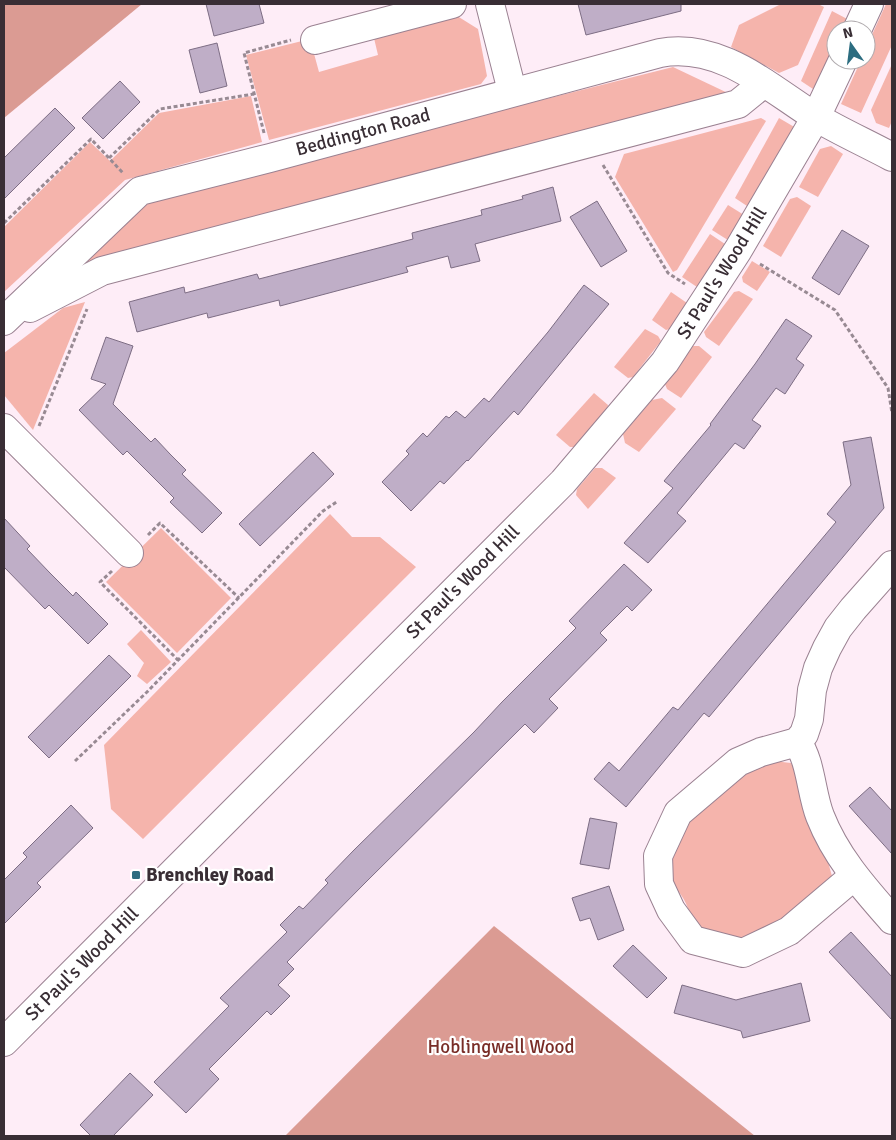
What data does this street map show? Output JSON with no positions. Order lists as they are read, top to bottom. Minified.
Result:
{"streets":{"street":["Beddington Road","St Paul's Wood Hill"]},"crossings":[["Beddington Road","St Paul's Wood Hill"]],"parks":["Hoblingwell Wood"],"places":{"transit":["Brenchley Road"]},"north":"top"}
